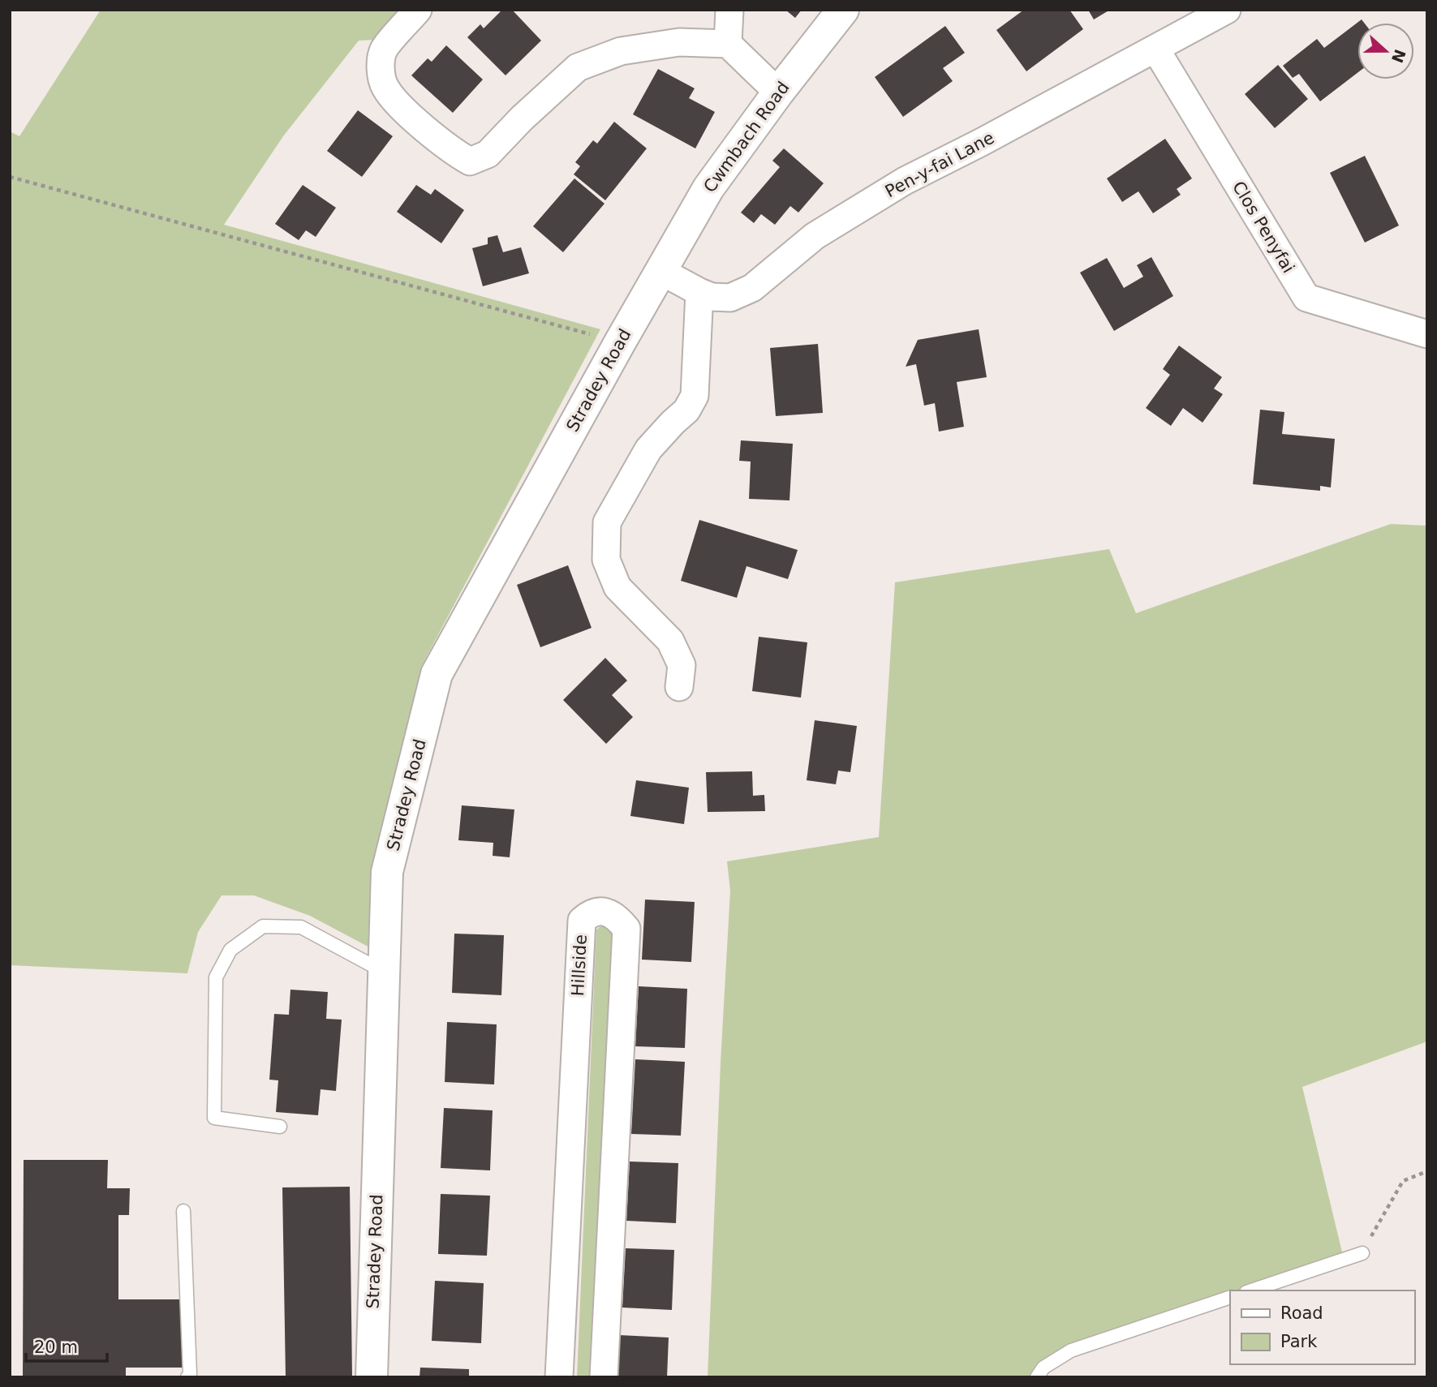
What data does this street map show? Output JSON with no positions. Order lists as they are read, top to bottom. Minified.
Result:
{"streets":{"main road":["Cwmbach Road","Stradey Road"],"street":["Pen-y-fai Lane","Clos Penyfai","Hillside"]},"crossings":[["Cwmbach Road","Pen-y-fai Lane"],["Cwmbach Road","Stradey Road"],["Pen-y-fai Lane","Clos Penyfai"],["Pen-y-fai Lane","Stradey Road"]],"legend":["Road","Park"],"scale_bar":"20 m","north":"right"}
